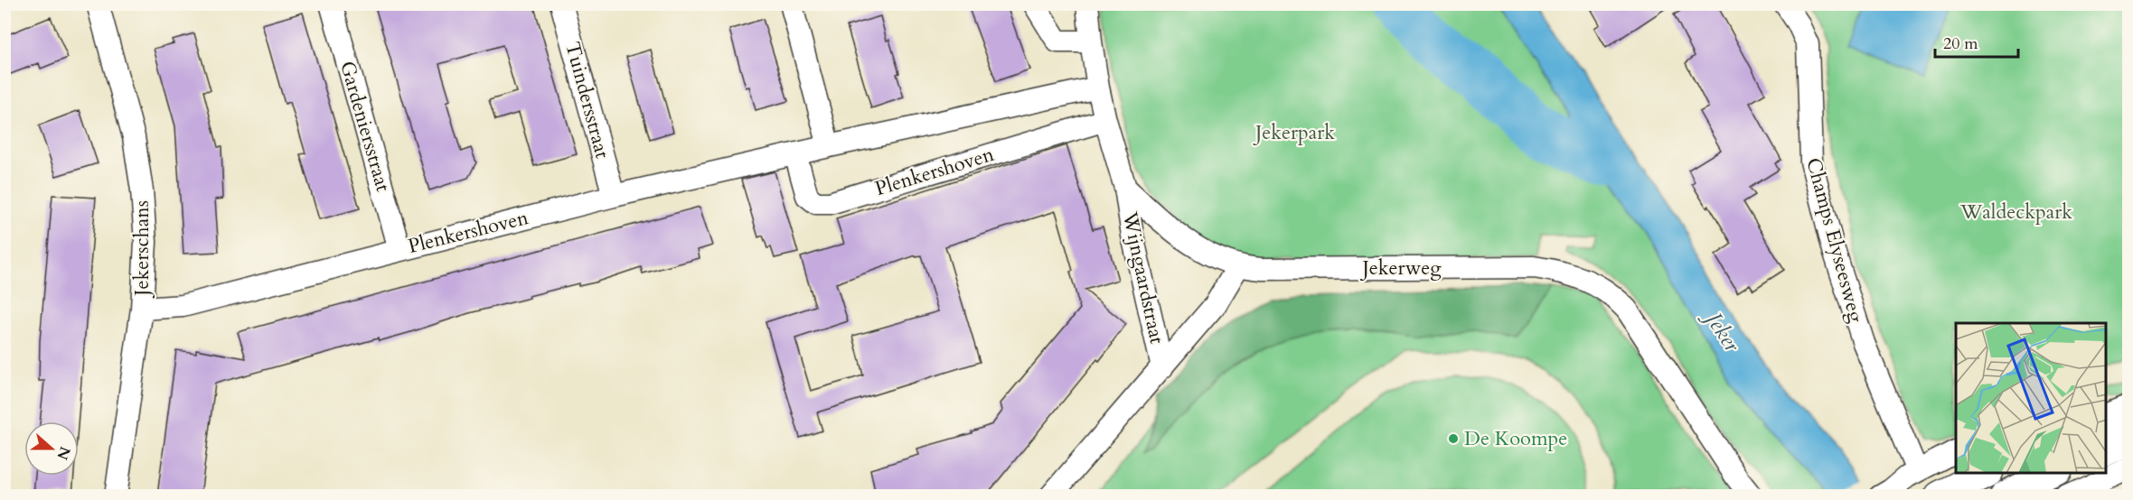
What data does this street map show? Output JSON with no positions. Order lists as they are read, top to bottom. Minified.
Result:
{"streets":{"street":["Tuindersstraat","Gardeniersstraat","Plenkershoven","Champs Elyseesweg","Jekerschans","Jekerweg","Wijngaardstraat"]},"crossings":[["Tuindersstraat","Plenkershoven"],["Gardeniersstraat","Plenkershoven"],["Plenkershoven","Jekerschans"],["Plenkershoven","Wijngaardstraat"],["Jekerweg","Wijngaardstraat"]],"water":["Jeker"],"parks":["Jekerpark","Waldeckpark"],"places":["De Koompe"],"scale_bar":"20 m","north":"right"}
